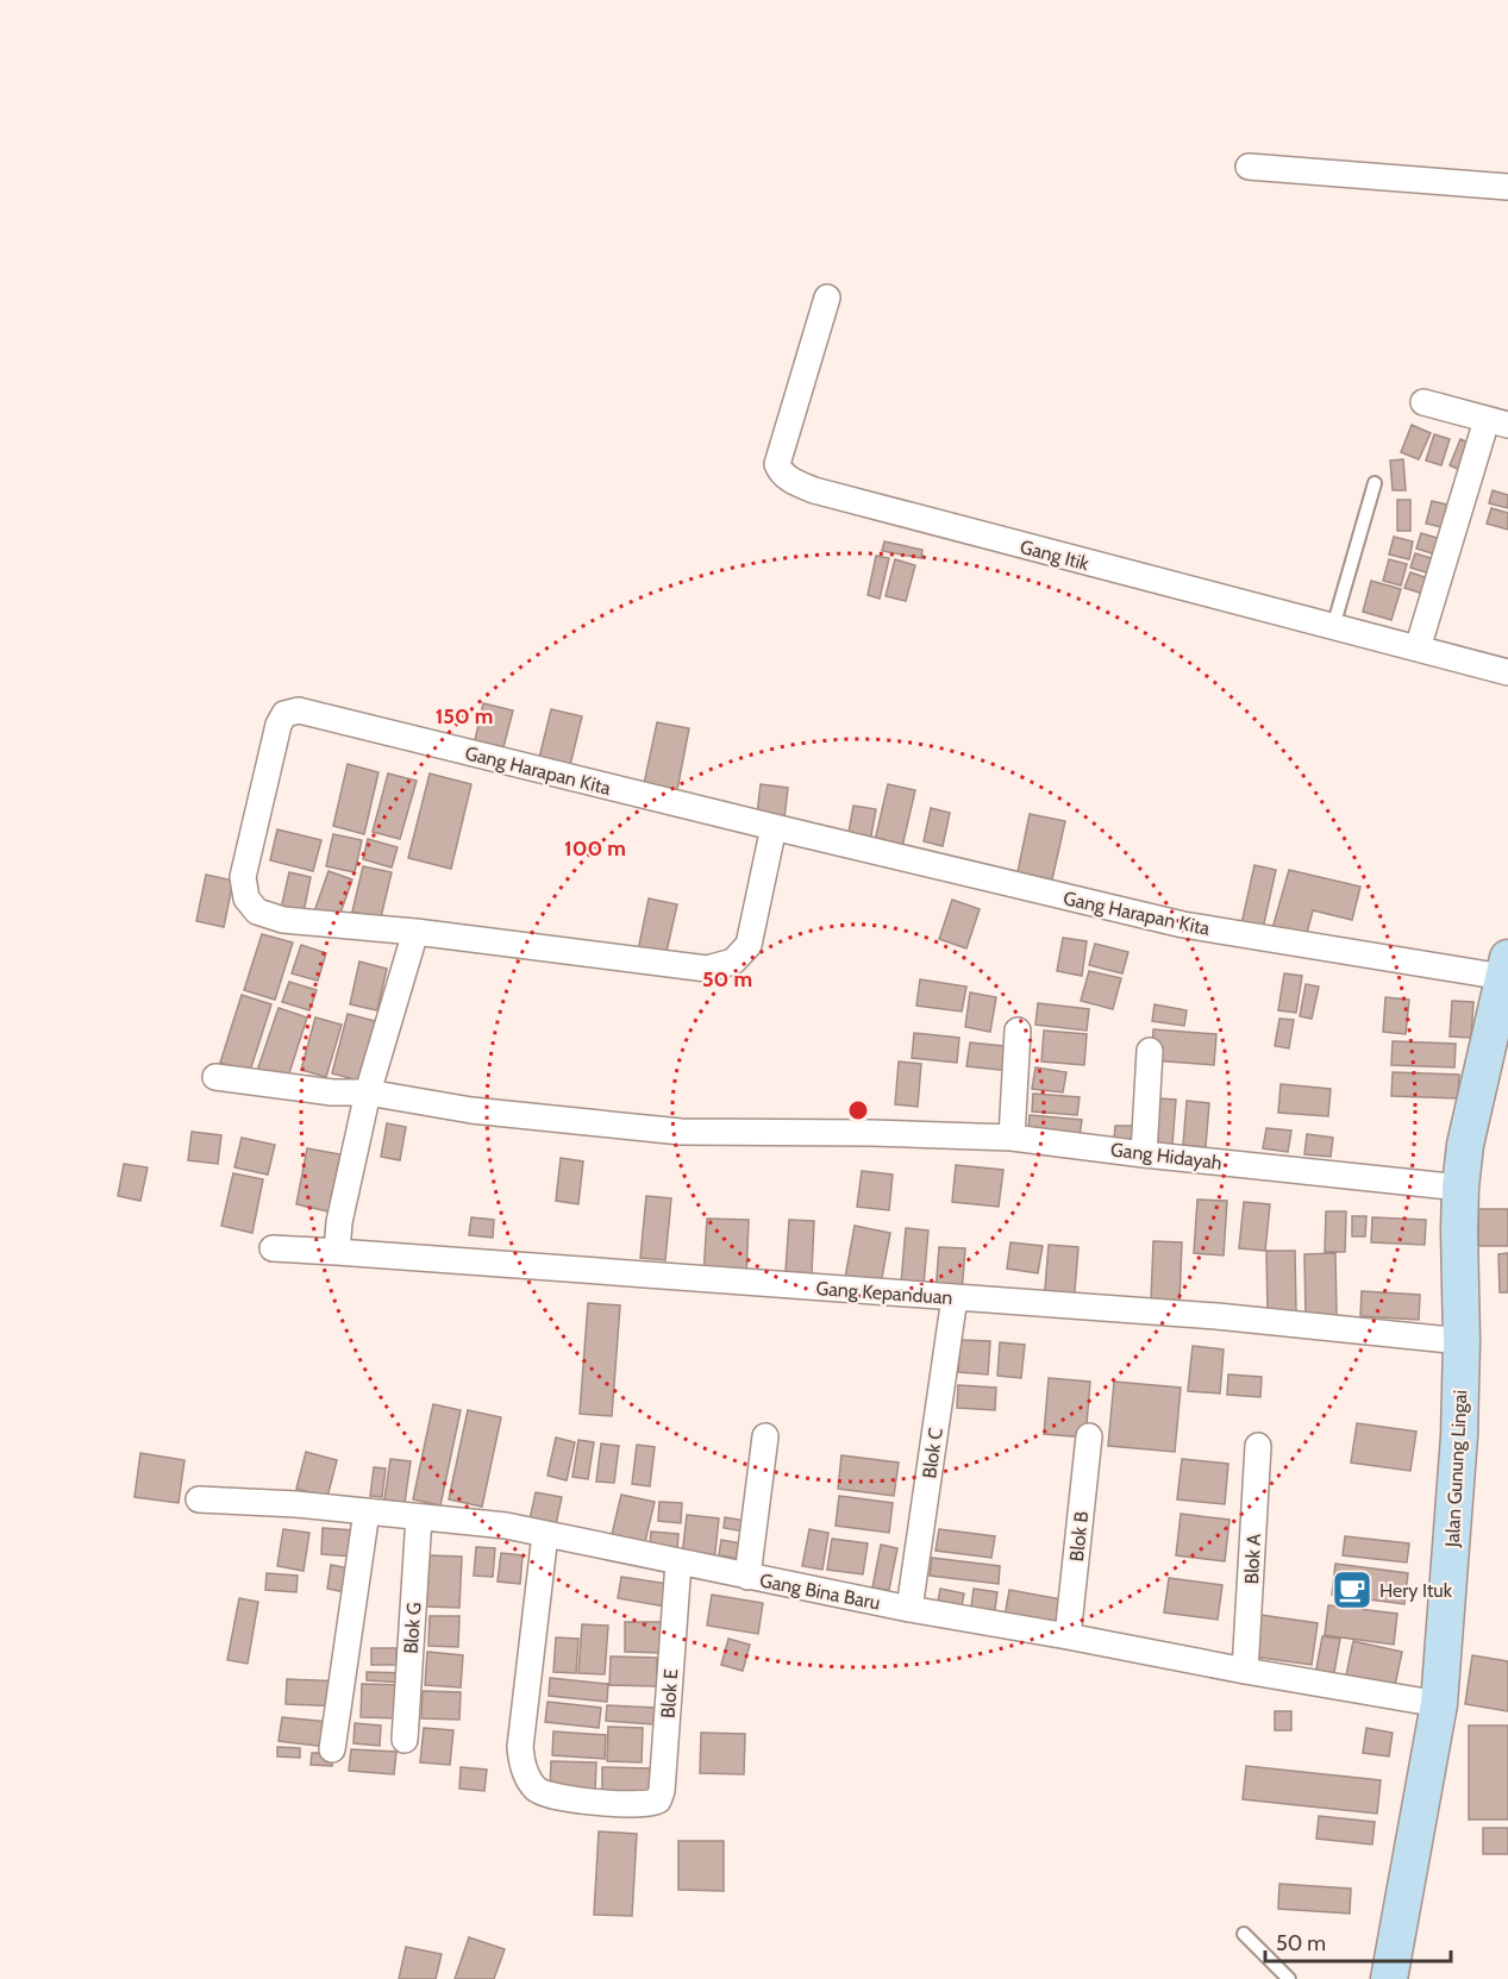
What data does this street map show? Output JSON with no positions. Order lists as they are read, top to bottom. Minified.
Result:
{"streets":{"street":["Gang Itik","Gang Harapan Kita","Gang Hidayah","Gang Kepanduan","Blok C","Jalan Gunung Lingai","Blok B","Blok A","Gang Bina Baru","Blok G","Blok E"]},"crossings":[["Gang Harapan Kita","Jalan Gunung Lingai"],["Gang Hidayah","Jalan Gunung Lingai"],["Gang Kepanduan","Blok C"],["Gang Kepanduan","Jalan Gunung Lingai"],["Blok C","Gang Bina Baru"],["Jalan Gunung Lingai","Gang Bina Baru"],["Blok B","Gang Bina Baru"],["Blok A","Gang Bina Baru"],["Gang Bina Baru","Blok G"],["Gang Bina Baru","Blok E"]],"places":{"cafe":["Hery Ituk"]},"scale_bar":"50 m","rings":["150 m","100 m","50 m"]}
